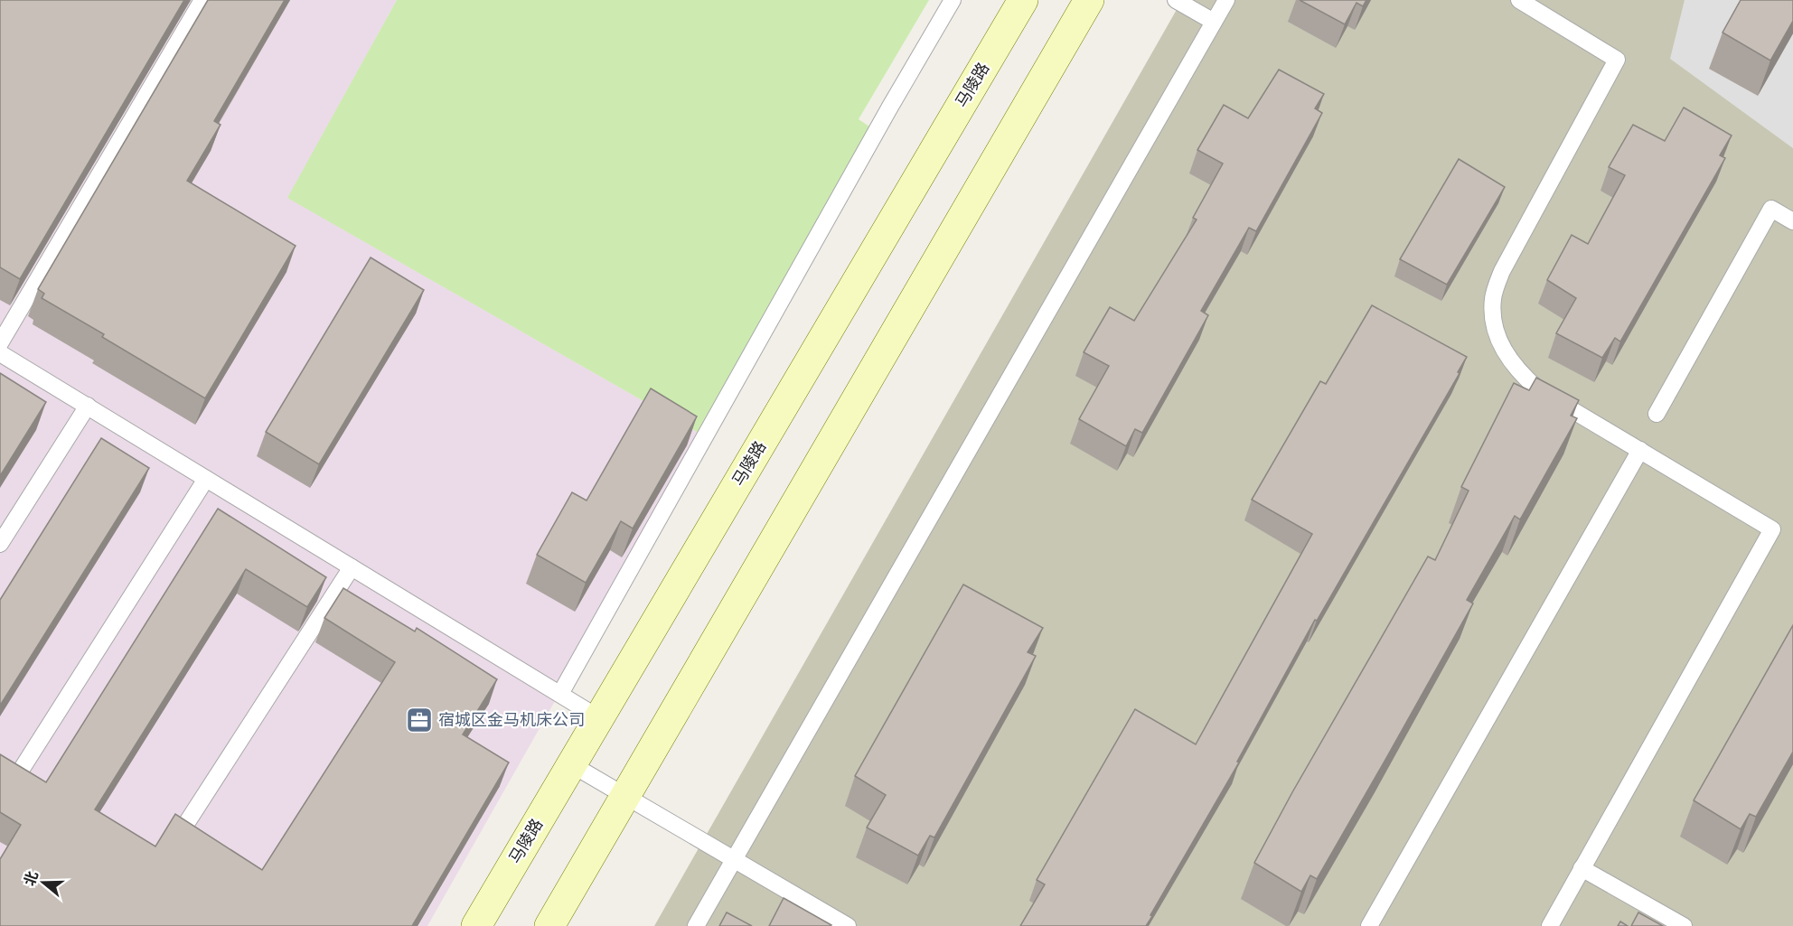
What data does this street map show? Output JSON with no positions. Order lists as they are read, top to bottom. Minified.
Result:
{"streets":{"street":["马陵路"]},"places":{"office":["宿城区金马机床公司"]},"north":"left"}
